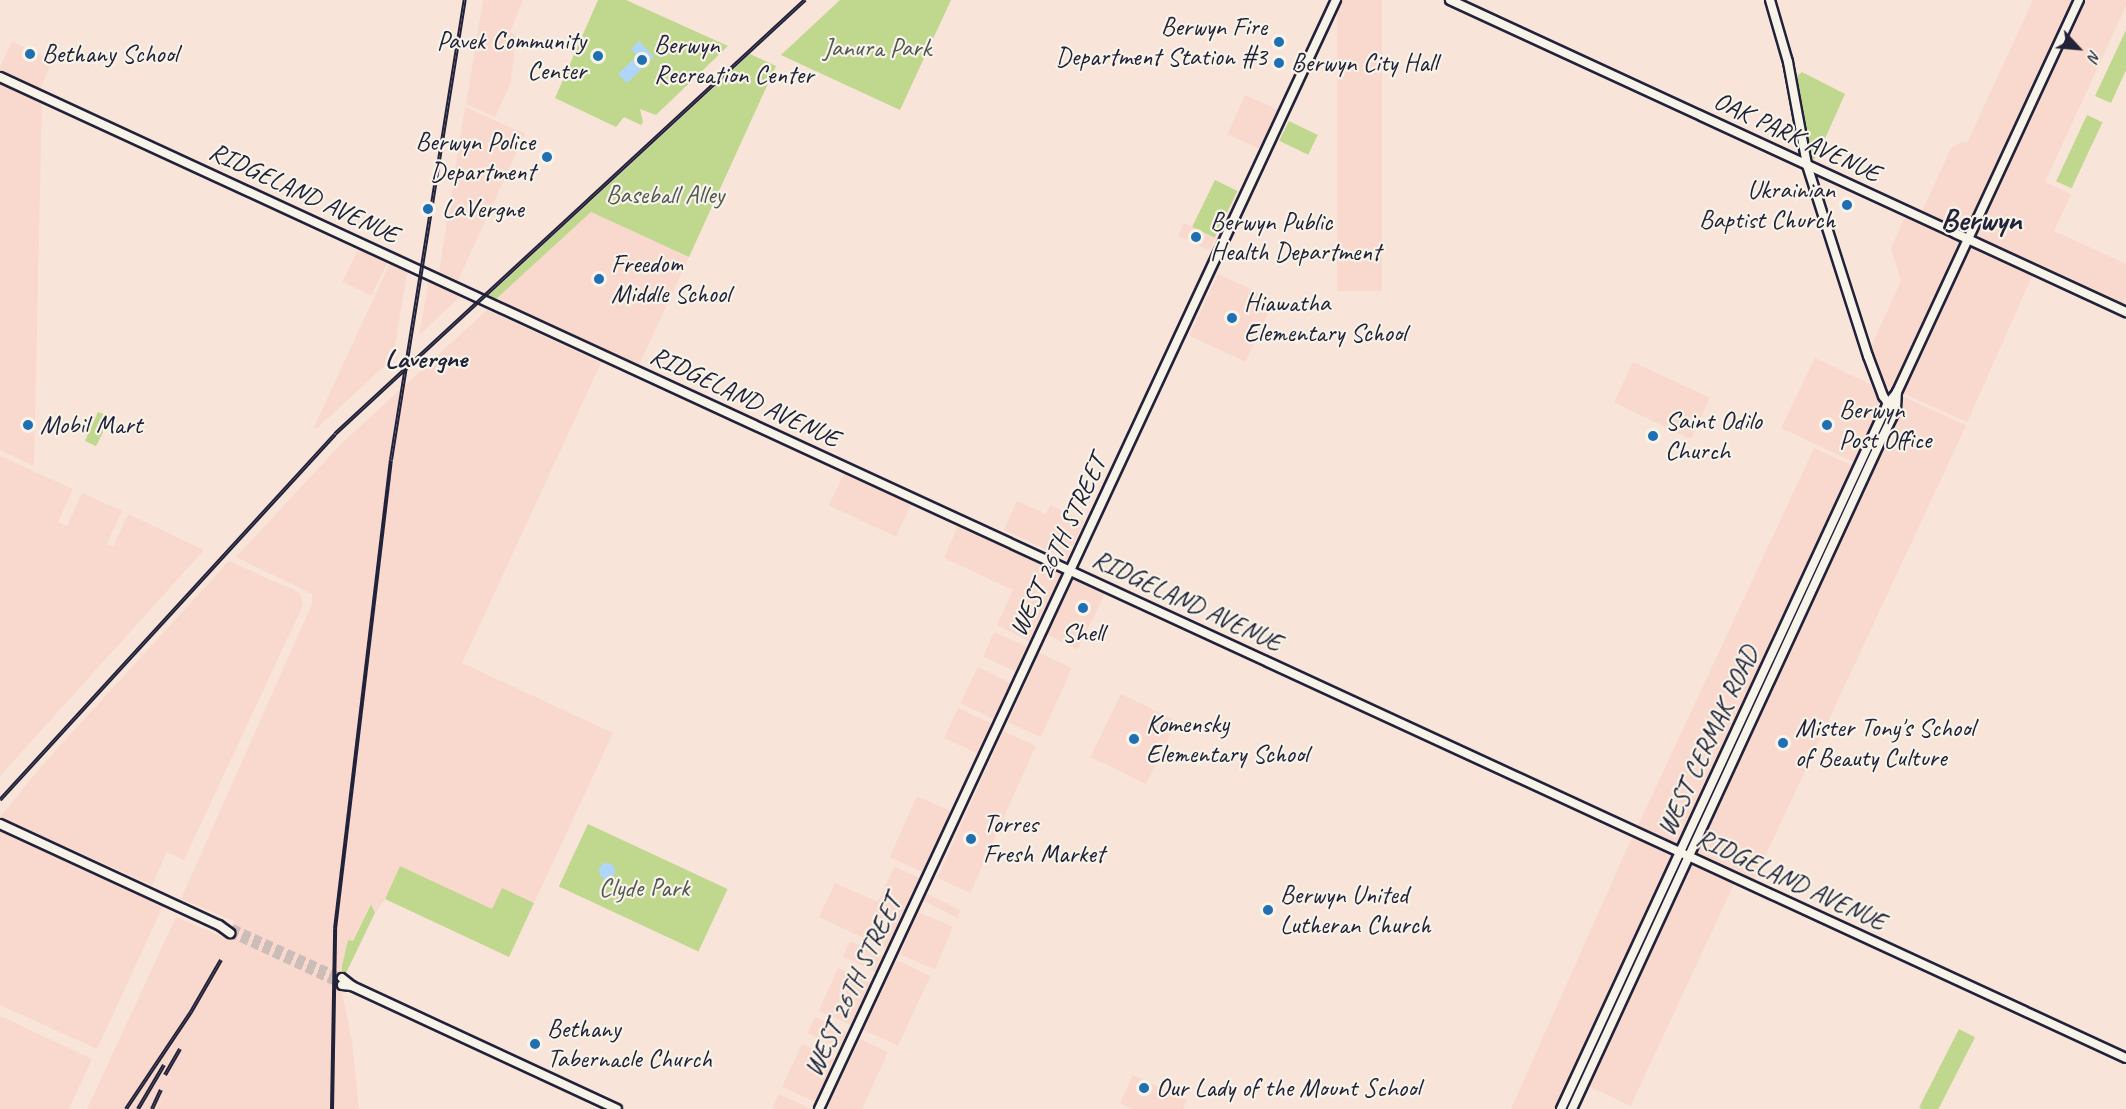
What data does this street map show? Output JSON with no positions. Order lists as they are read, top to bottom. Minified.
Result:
{"streets":{"street":["OAK PARK AVENUE","RIDGELAND AVENUE","WEST 26TH STREET","WEST CERMAK ROAD"]},"crossings":[["OAK PARK AVENUE","WEST CERMAK ROAD"],["RIDGELAND AVENUE","WEST 26TH STREET"],["RIDGELAND AVENUE","WEST CERMAK ROAD"]],"districts":["Berwyn","Lavergne"],"parks":["Janura Park","Baseball Alley","Clyde Park"],"places":["Berwyn Fire Department Station #3","Bethany School","Pavek Community Center","Berwyn Recreation Center","Berwyn City Hall","Berwyn Police Department","Ukrainian Baptist Church","LaVergne","Berwyn Public Health Department","Freedom Middle School","Hiawatha Elementary School","Mobil Mart","Berwyn Post Office","Saint Odilo Church","Shell","Komensky Elementary School","Mister Tony's School of Beauty Culture","Torres Fresh Market","Berwyn United Lutheran Church","Bethany Tabernacle Church","Our Lady of the Mount School"],"north":"bottom right"}
